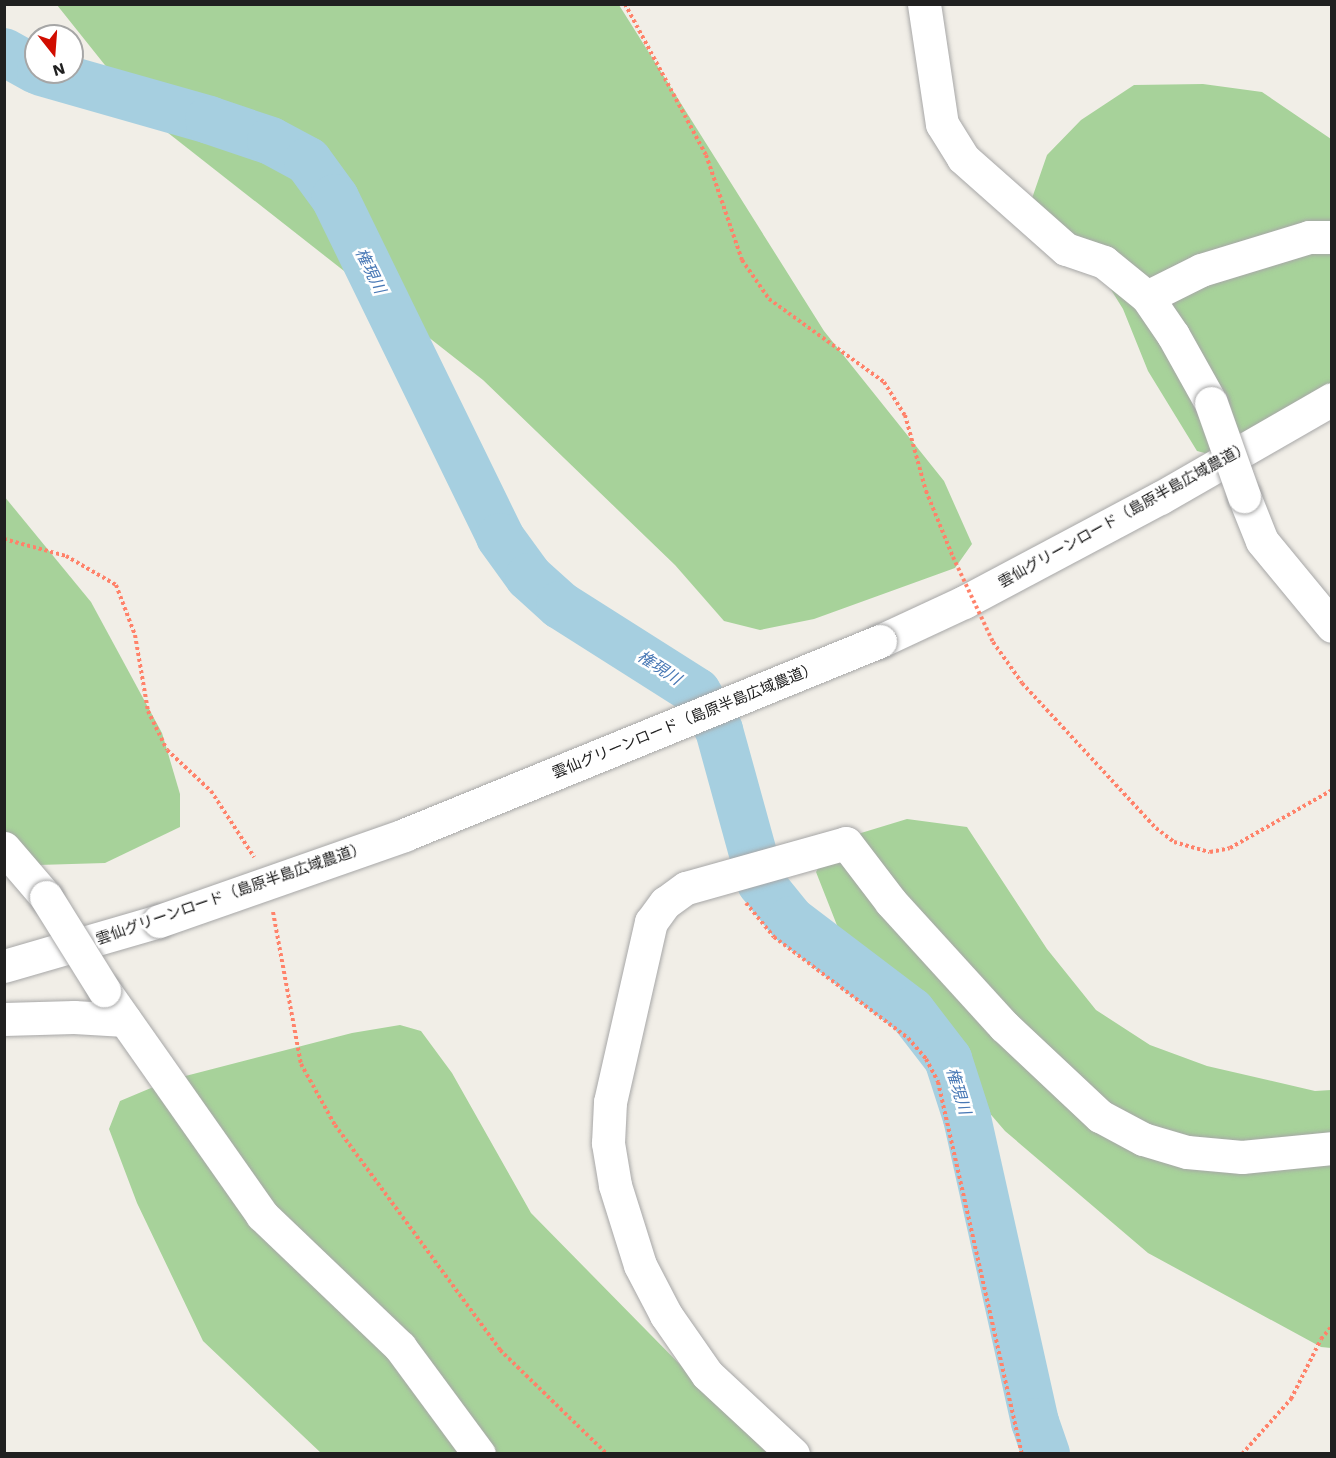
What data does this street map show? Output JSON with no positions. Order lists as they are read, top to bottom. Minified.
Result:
{"streets":{"street":["雲仙グリーンロード（島原半島広域農道）"]},"water":["権現川"],"north":"bottom"}
